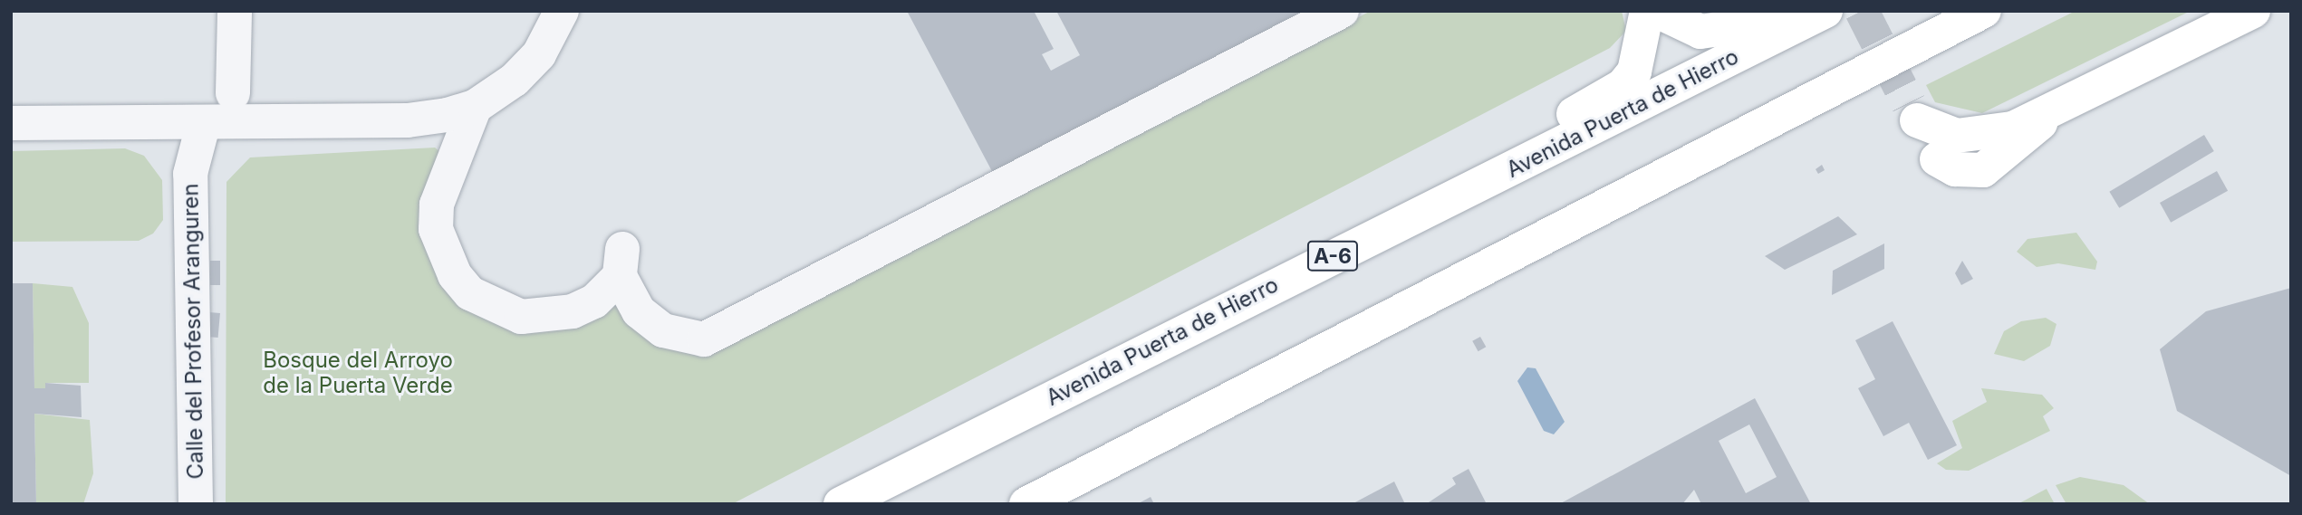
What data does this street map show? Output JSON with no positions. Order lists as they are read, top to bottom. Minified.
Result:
{"streets":{"highway":["Avenida Puerta de Hierro","A-6"],"street":["Calle del Profesor Aranguren"]},"parks":["Bosque del Arroyo de la Puerta Verde"]}
